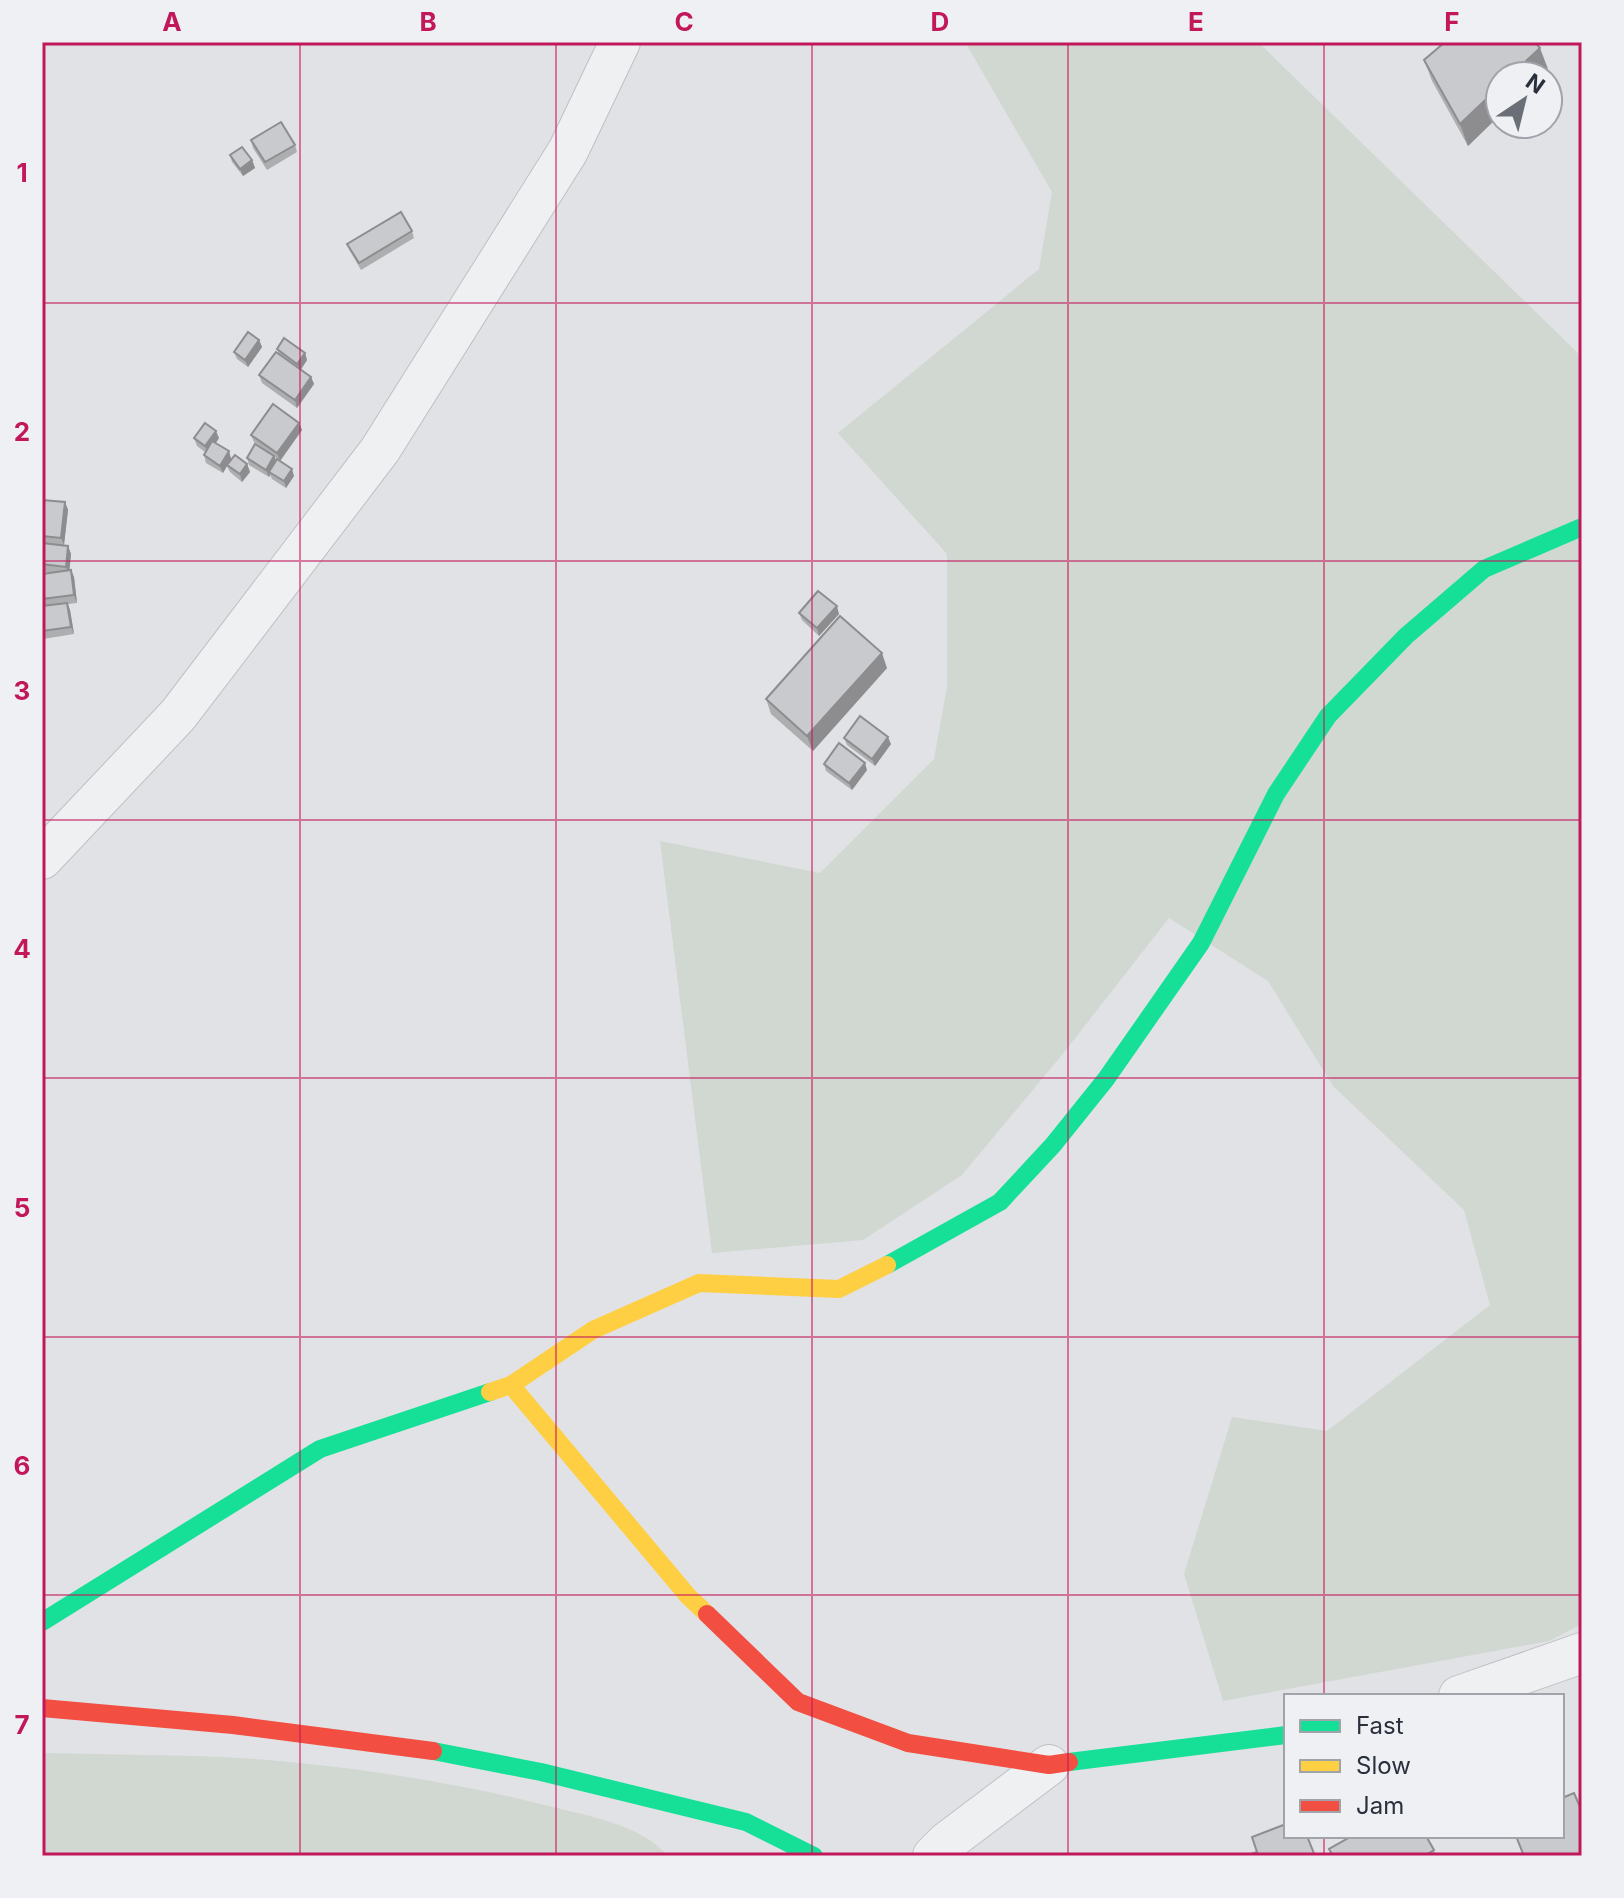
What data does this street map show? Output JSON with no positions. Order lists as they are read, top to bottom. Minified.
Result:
{"legend":["Fast","Slow","Jam"],"north":"top right","grid":{"columns":["A","B","C","D","E","F"],"rows":["1","2","3","4","5","6","7"]}}
